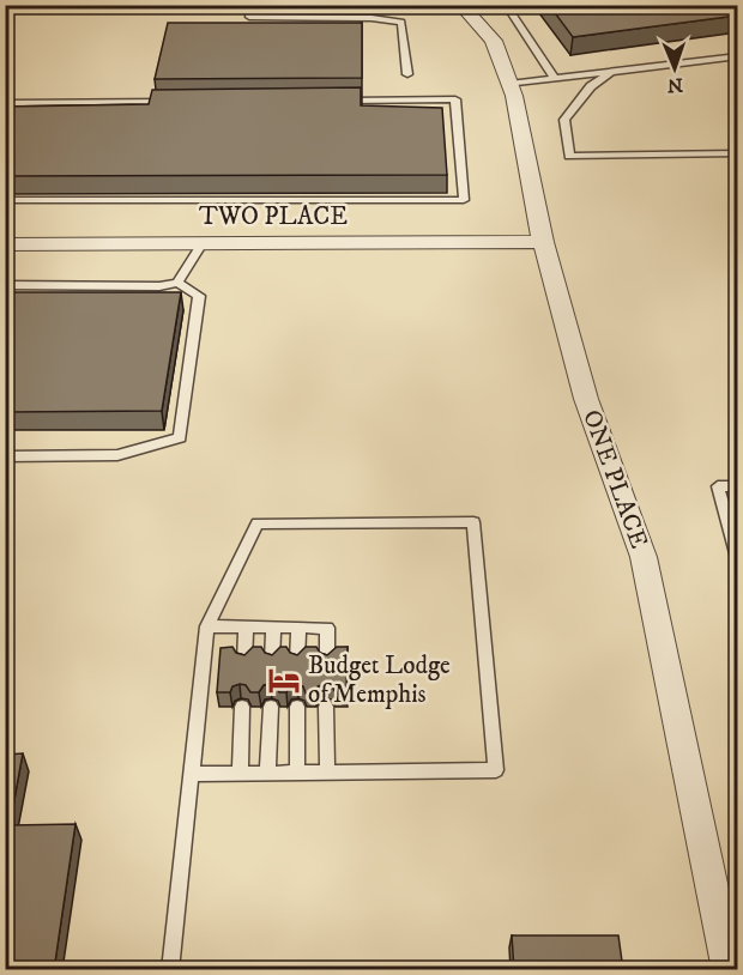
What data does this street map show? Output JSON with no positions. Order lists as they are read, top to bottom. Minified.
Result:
{"streets":{"street":["TWO PLACE","ONE PLACE"]},"crossings":[["TWO PLACE","ONE PLACE"]],"places":{"hotel":["Budget Lodge of Memphis"]},"north":"bottom"}
